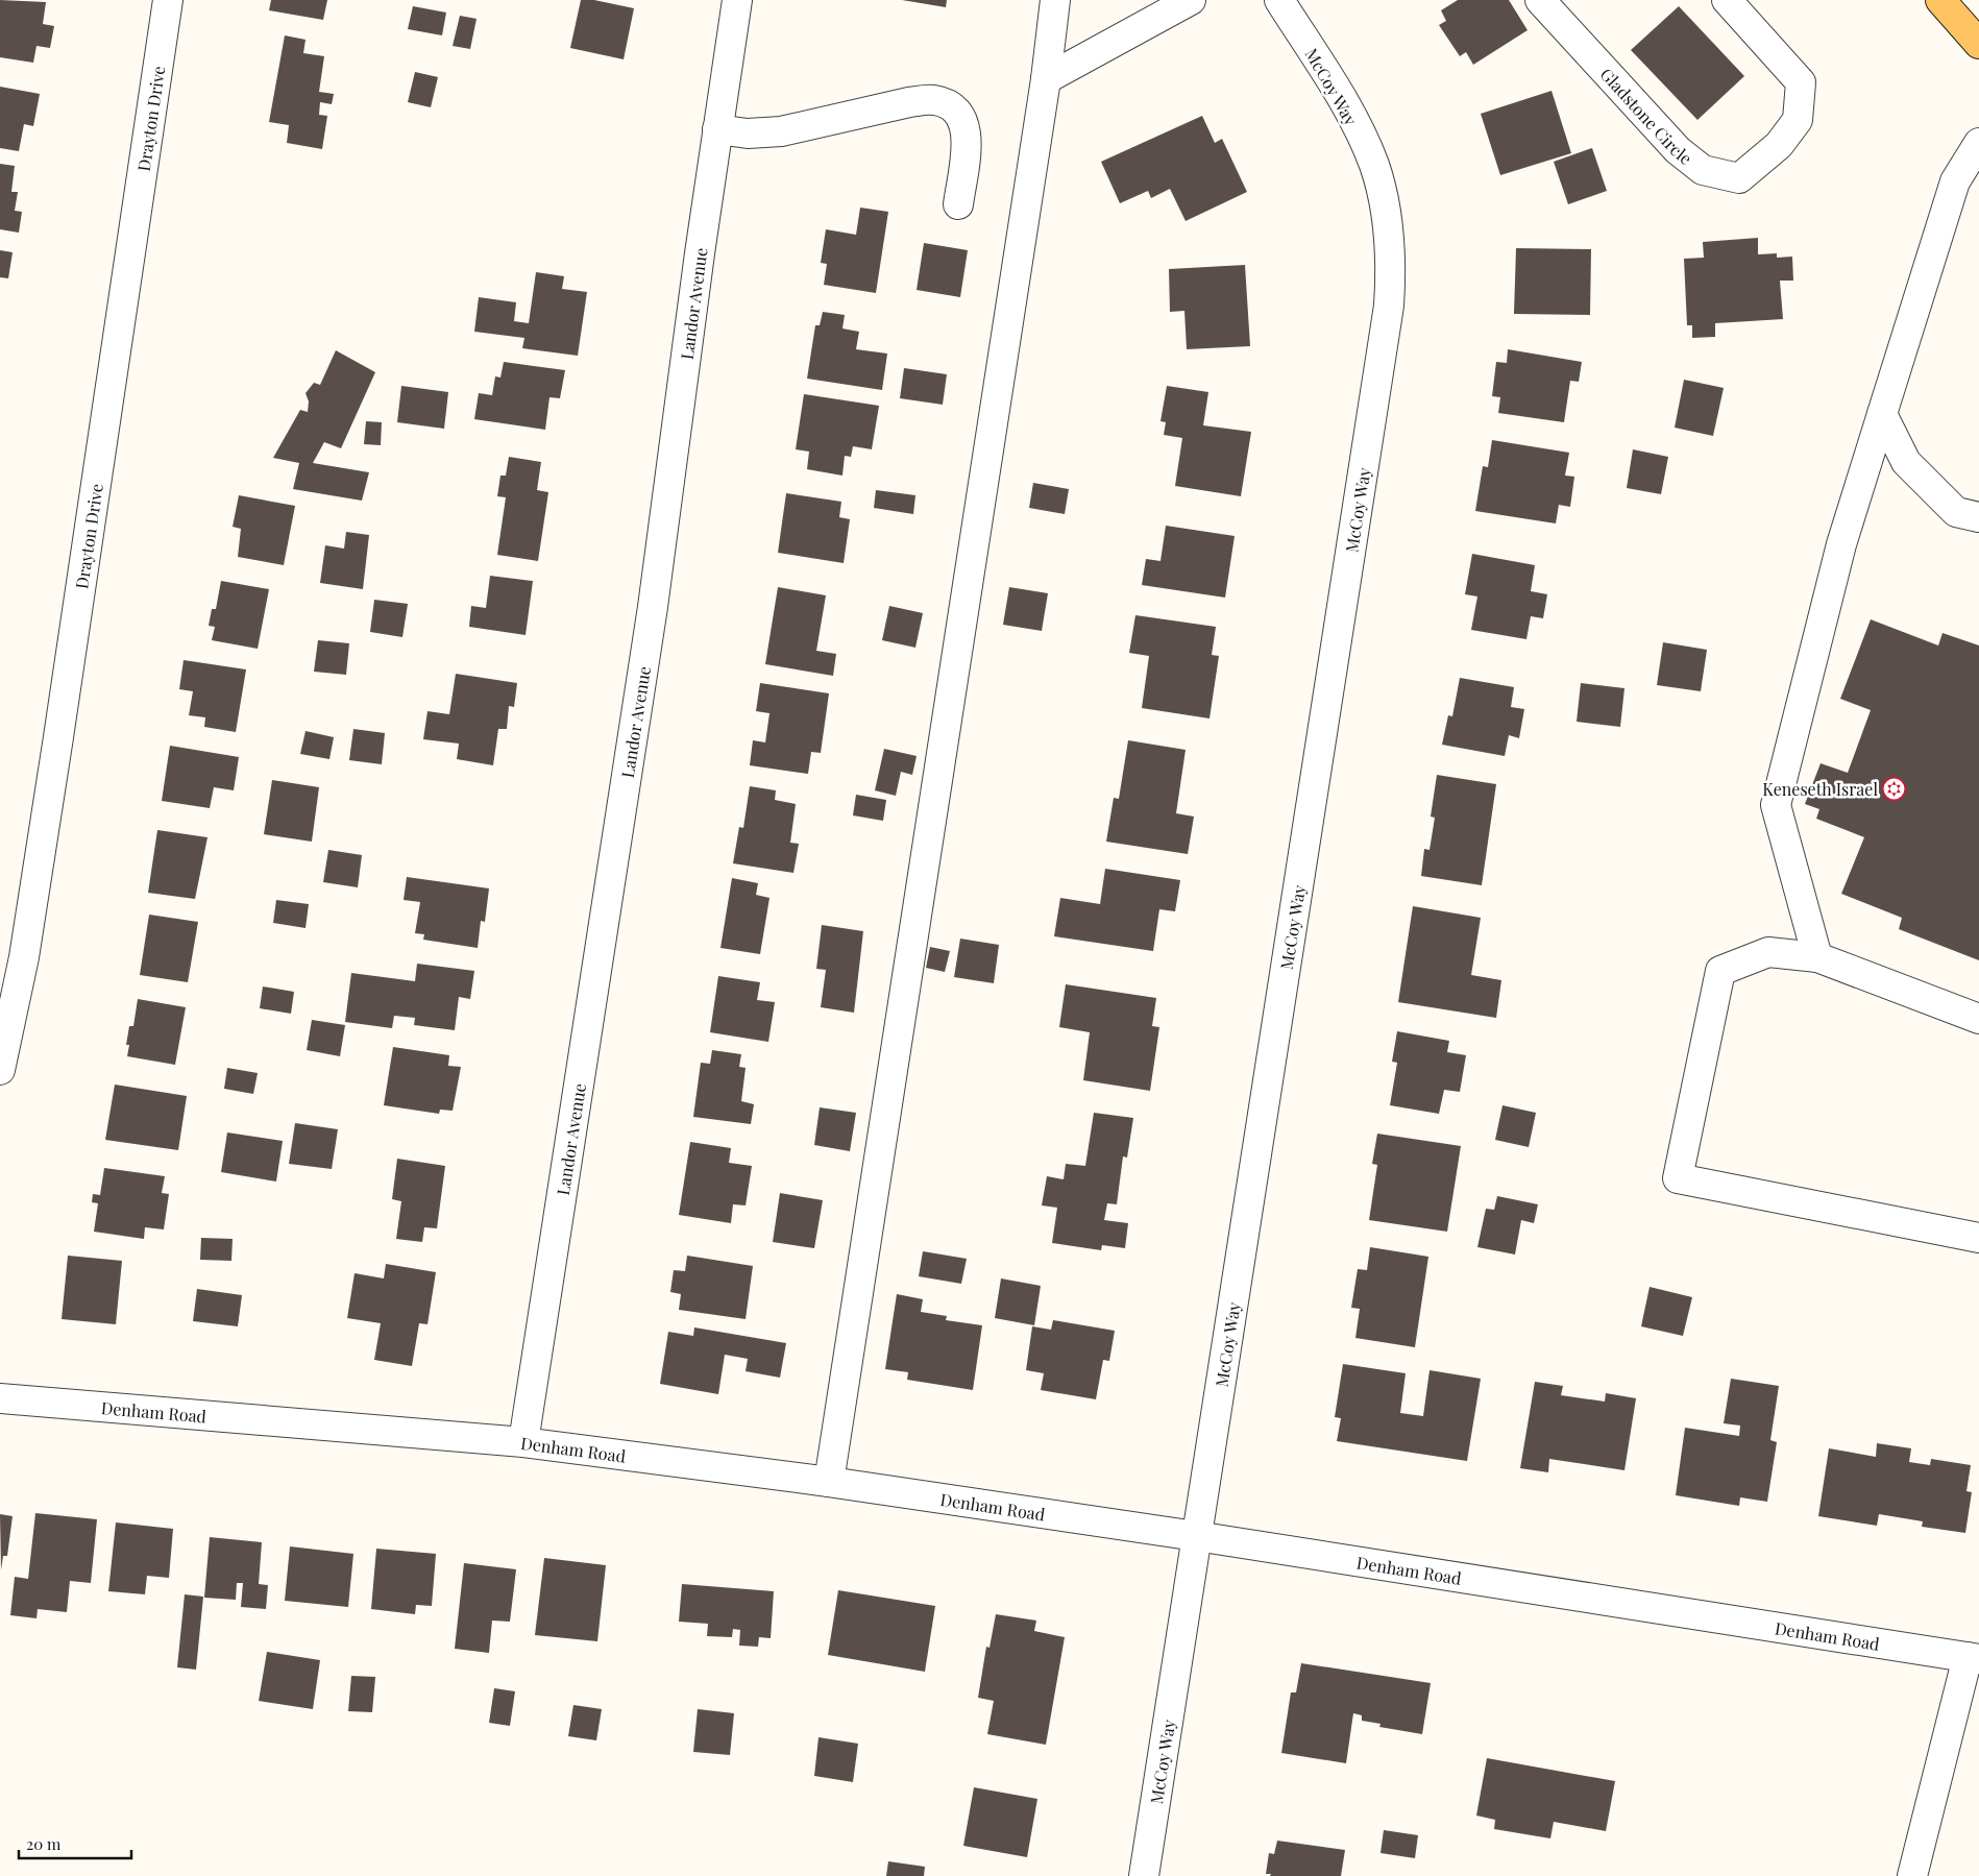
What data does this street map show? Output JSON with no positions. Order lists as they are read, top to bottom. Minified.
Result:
{"streets":{"street":["McCoy Way","Gladstone Circle","Drayton Drive","Landor Avenue","Denham Road"]},"crossings":[["McCoy Way","Denham Road"],["Landor Avenue","Denham Road"]],"places":{"synagogue":["Keneseth Israel"]},"scale_bar":"20 m"}
